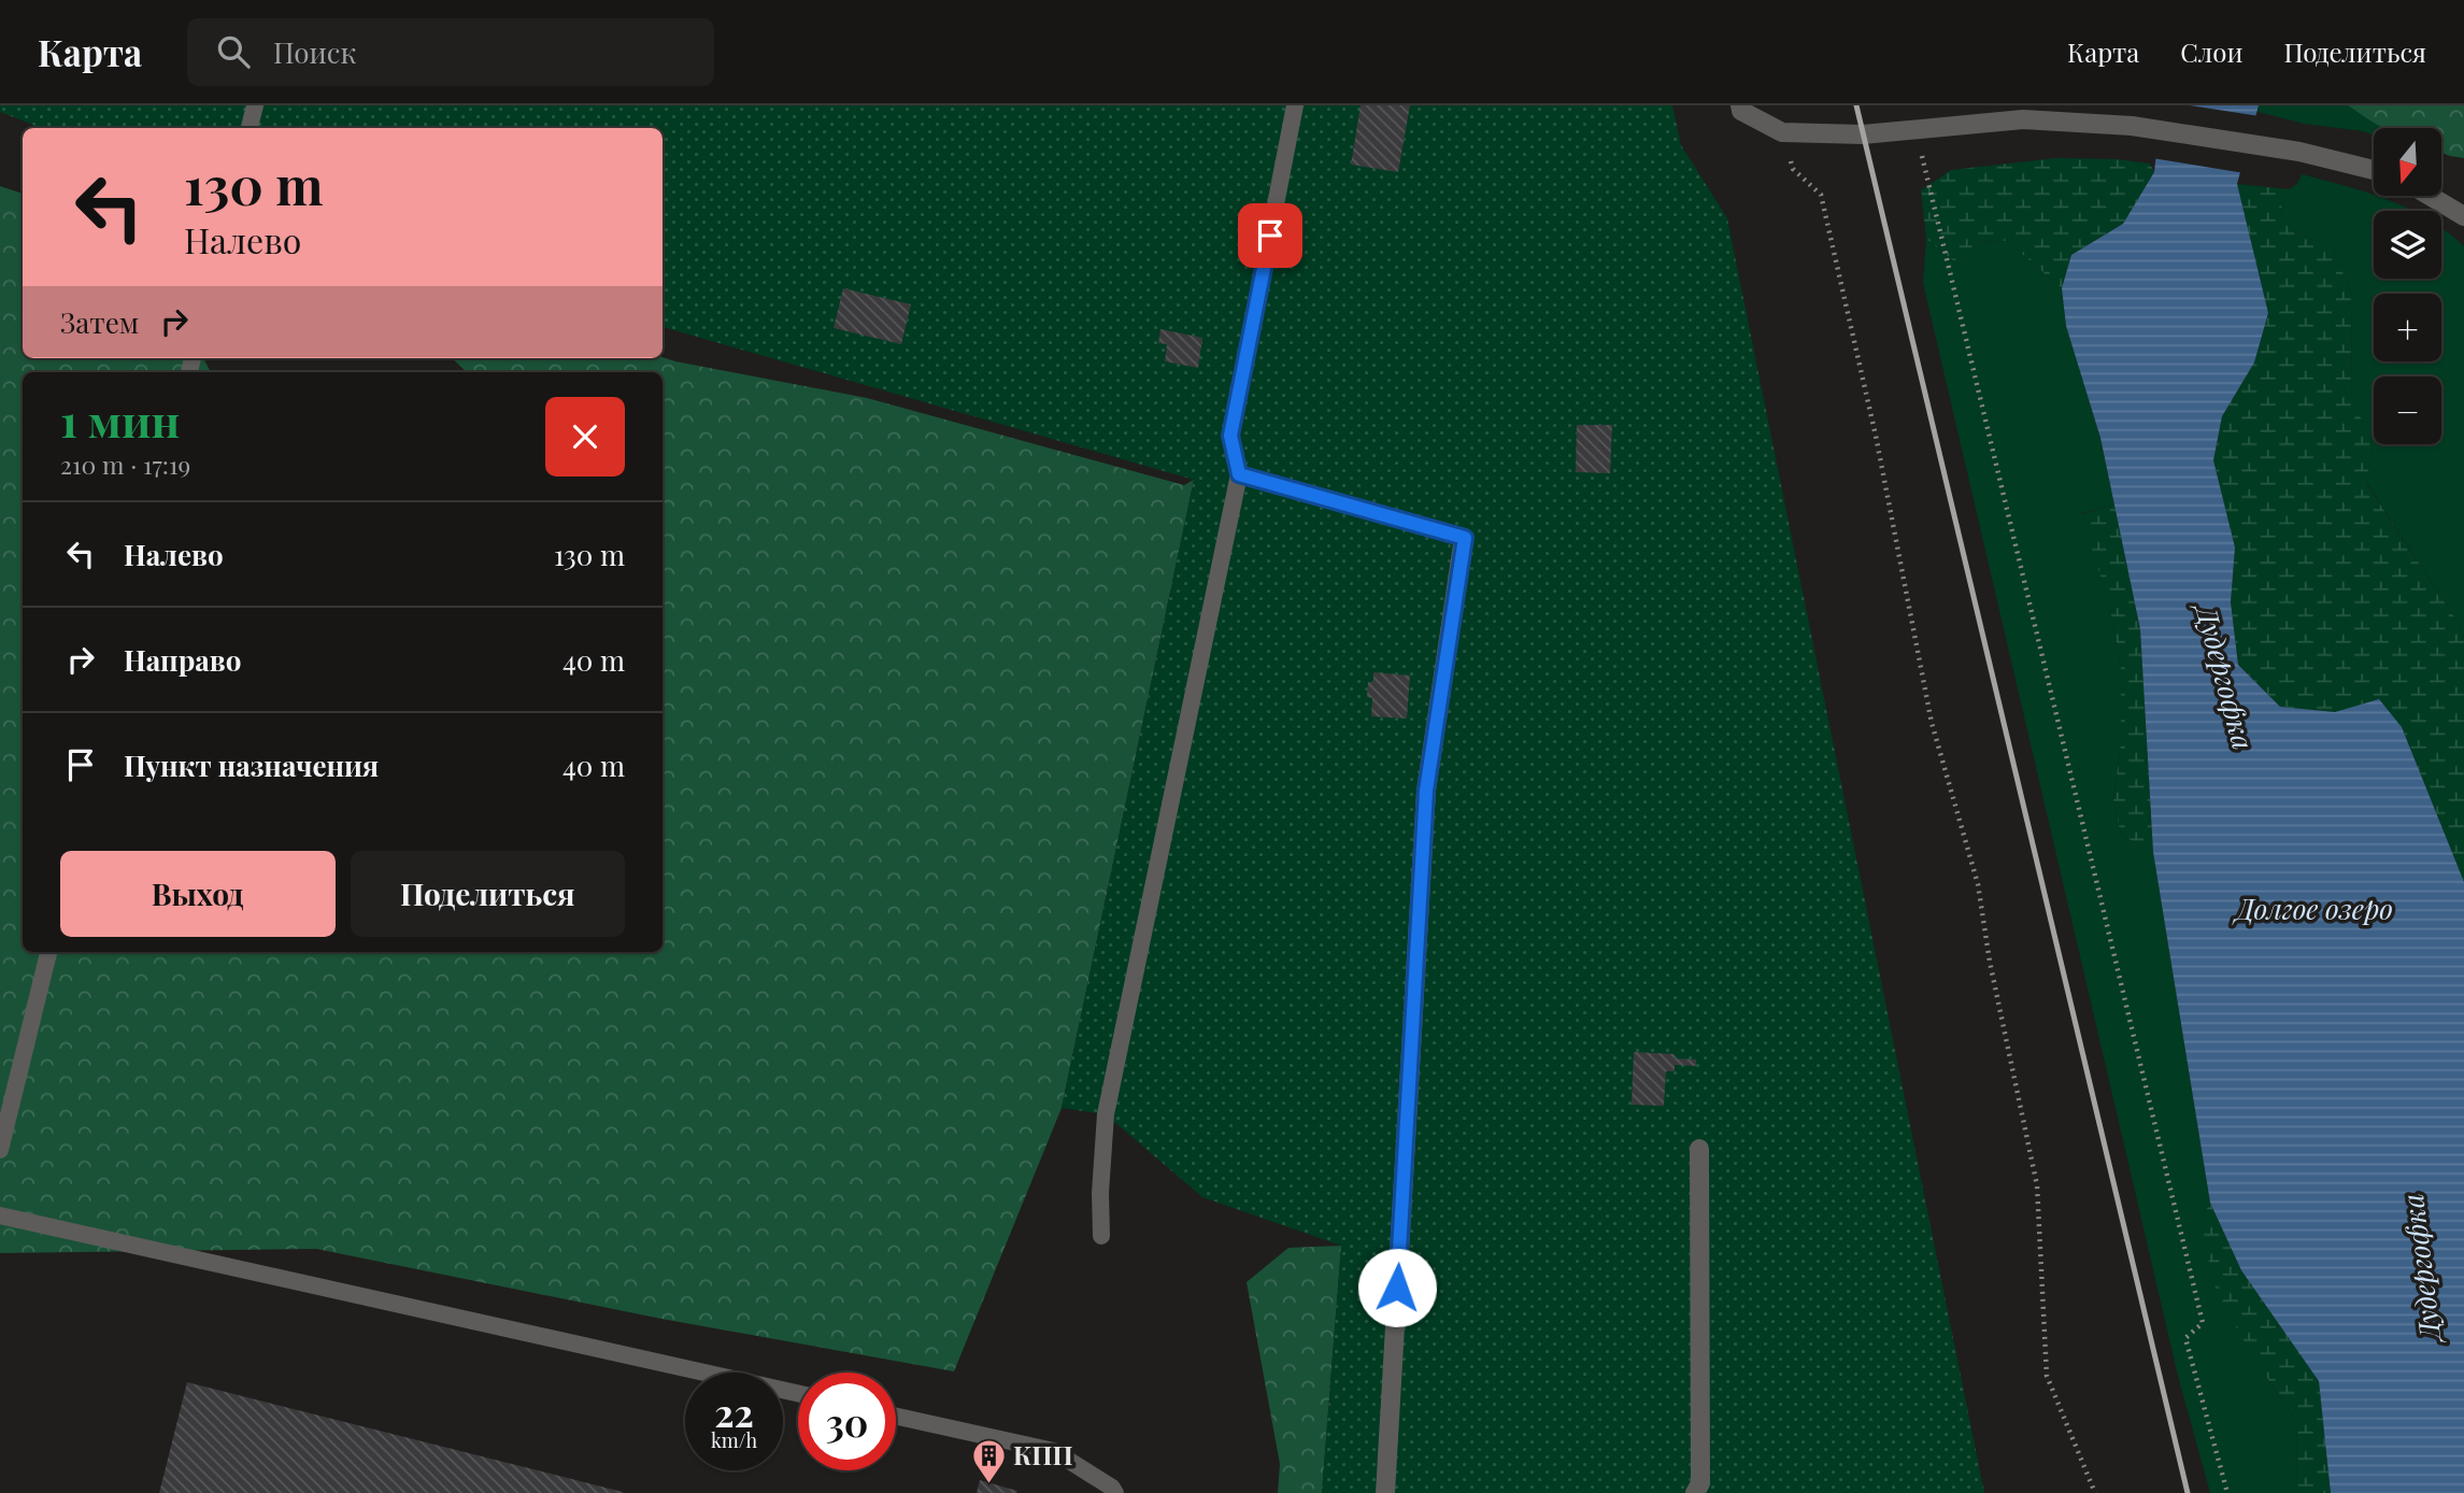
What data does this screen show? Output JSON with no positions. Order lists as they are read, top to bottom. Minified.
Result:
{"water":["Дудергофка","Долгое озеро"],"places":{"building":["КПП"]},"north":"bottom","page":{"header":"Карта","search":"Поиск","nav":["Карта","Слои","Поделиться"],"map_buttons":["+","−"],"turn":["130 m","Налево"],"then":"Затем","heading":["1 мин","210 m · 17:19"],"list":[{"name":"Налево","value":"130 m"},{"name":"Направо","value":"40 m"},{"name":"Пункт назначения","value":"40 m"}],"buttons":["Выход","Поделиться"],"speed":"22 km/h","limit":"30"}}
